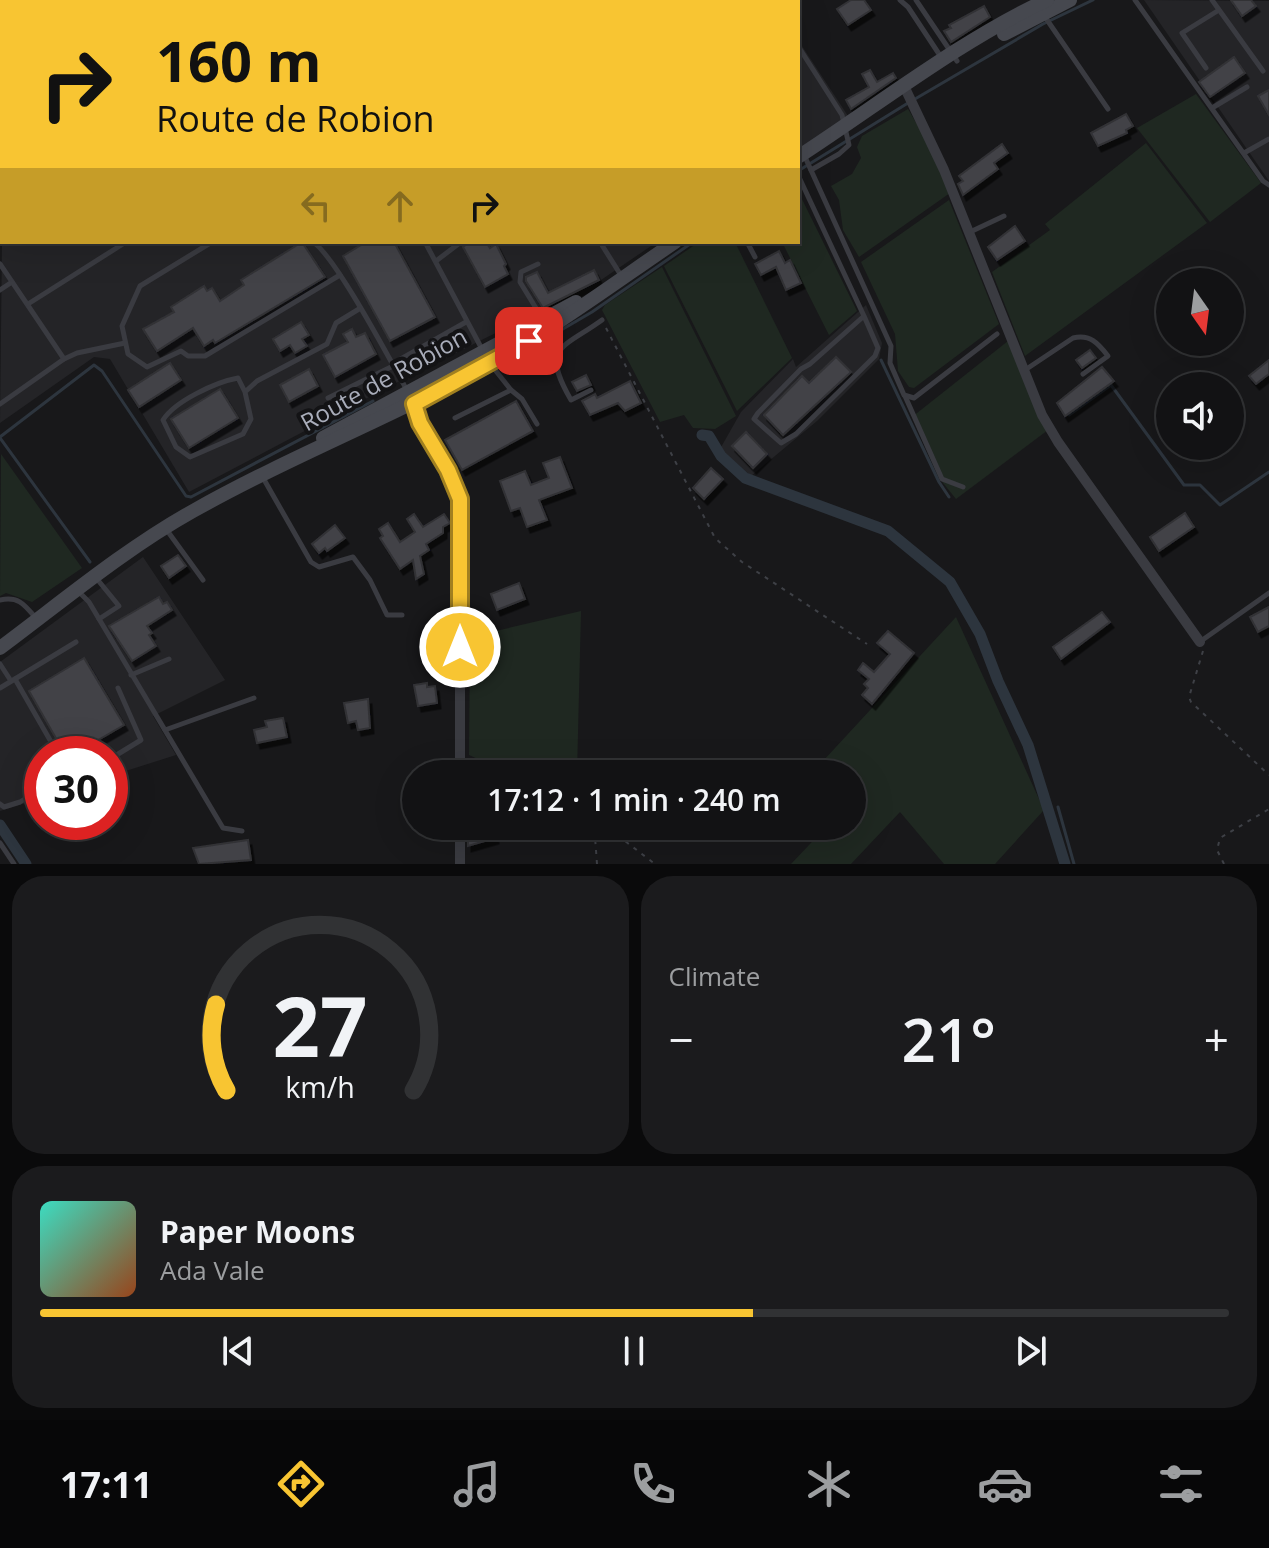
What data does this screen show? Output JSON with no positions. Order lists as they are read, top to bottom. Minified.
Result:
{"streets":{"main road":["Route de Robion"]},"north":"bottom","page":{"turn":["160 m","Route de Robion"],"limit":"30","trip":"17:12 · 1 min · 240 m","tile":"Climate","heat":["−","21°","+"],"song":["Paper Moons","Ada Vale"],"tabs":"17:11","gauge":["27","km/h"]}}
